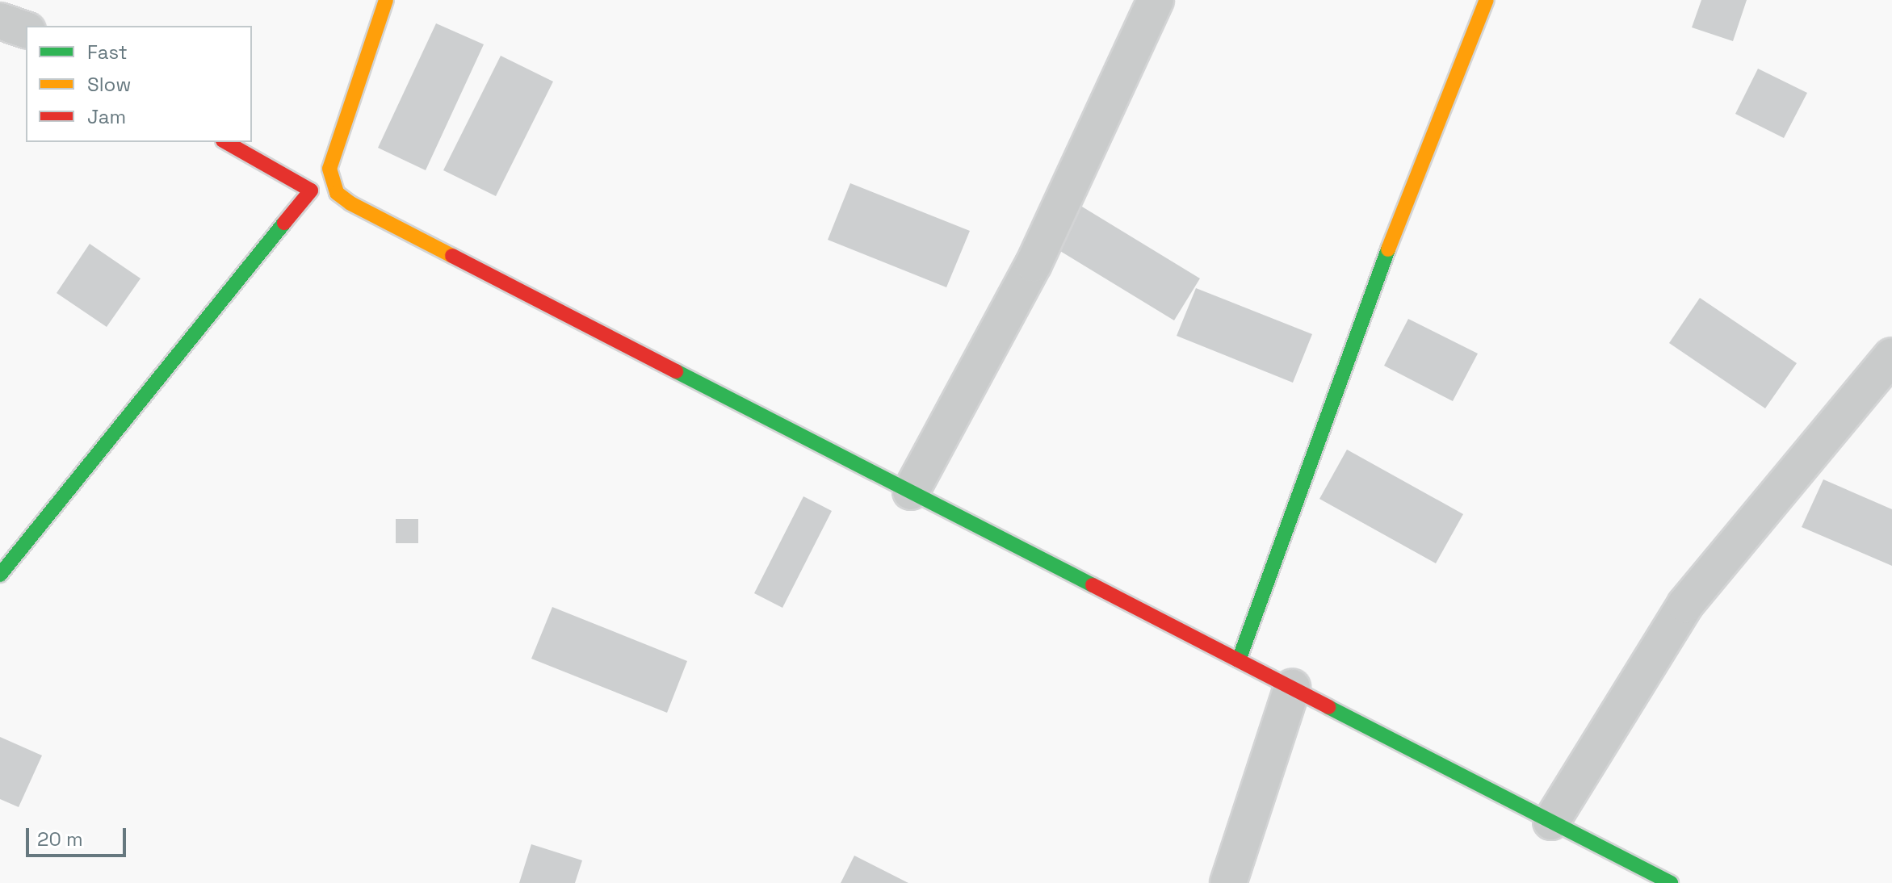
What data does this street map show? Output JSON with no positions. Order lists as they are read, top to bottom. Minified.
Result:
{"legend":["Fast","Slow","Jam"],"scale_bar":"20 m"}
